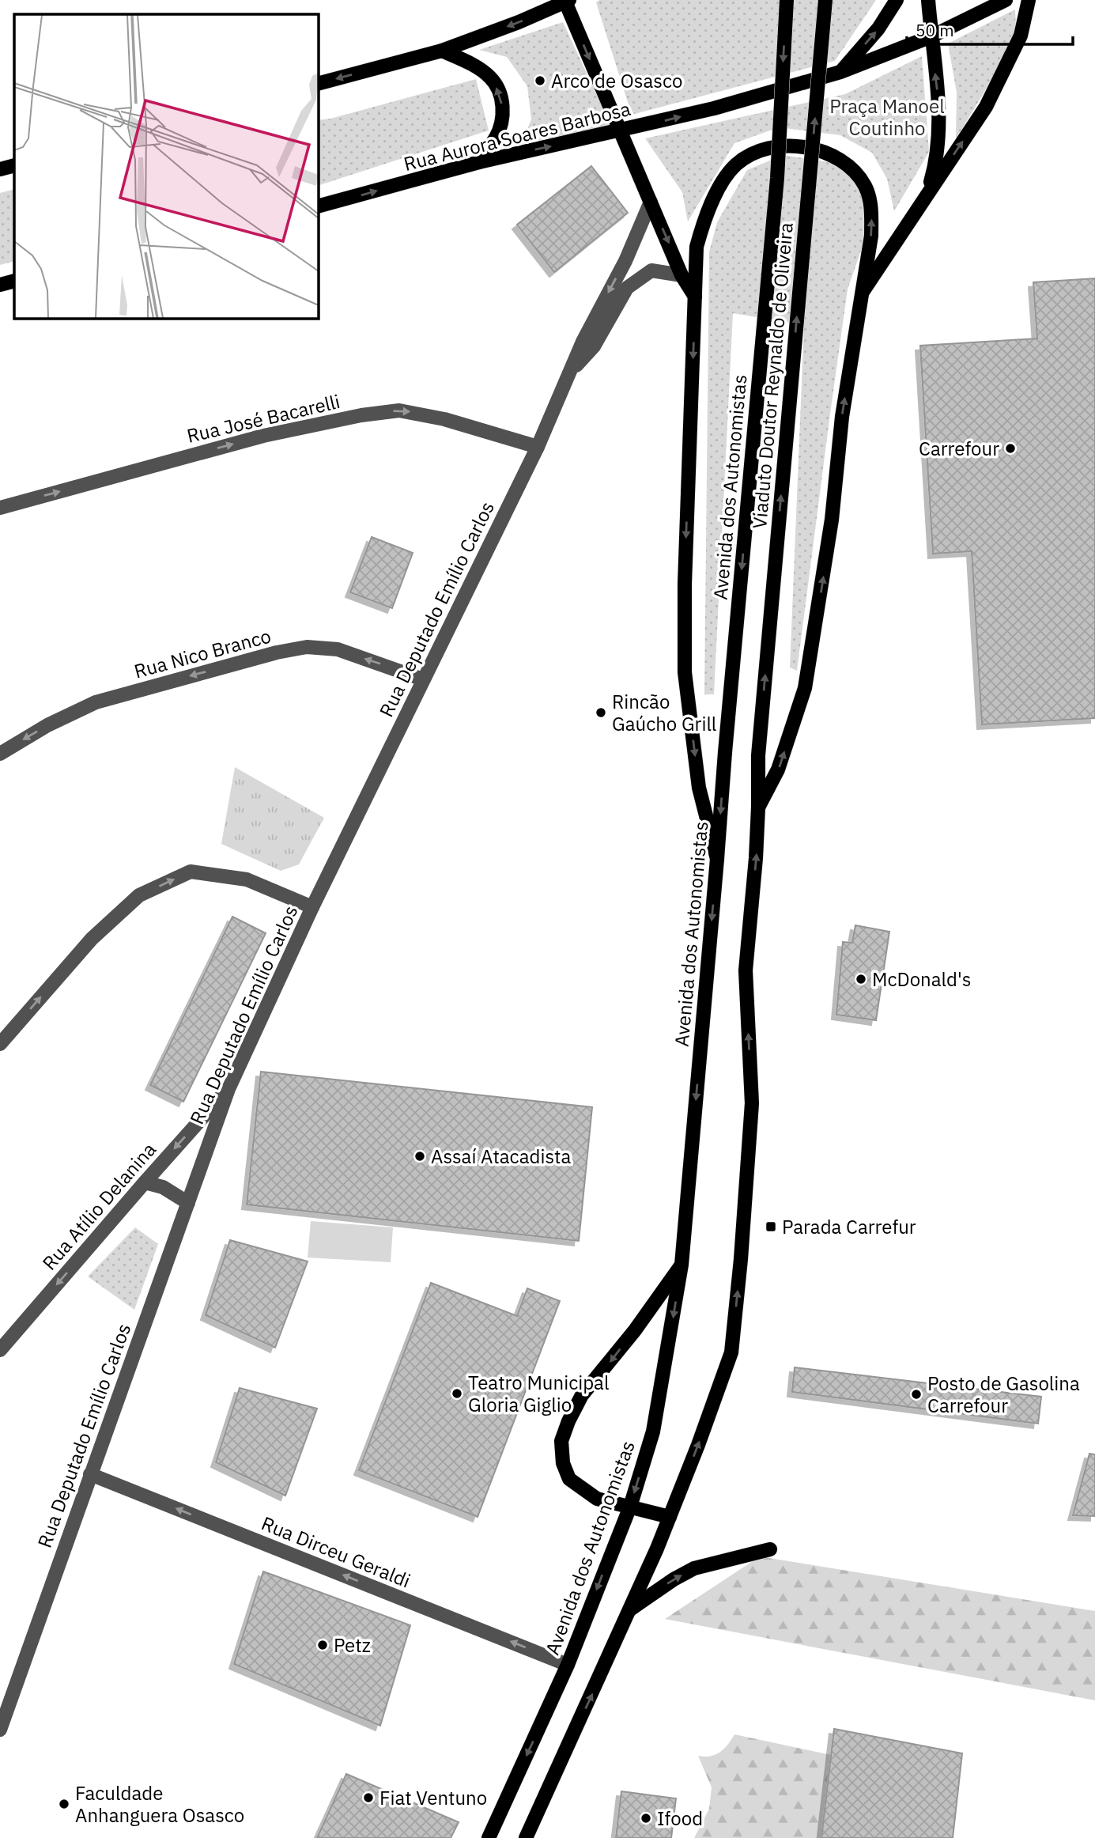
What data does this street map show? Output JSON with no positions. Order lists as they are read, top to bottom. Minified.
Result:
{"streets":{"main road":["Rua Aurora Soares Barbosa","Viaduto Doutor Reynaldo de Oliveira","Avenida dos Autonomistas"],"street":["Rua José Bacarelli","Rua Deputado Emílio Carlos","Rua Nico Branco","Rua Atílio Delanina","Rua Dirceu Geraldi"]},"crossings":[["Rua José Bacarelli","Rua Deputado Emílio Carlos"],["Avenida dos Autonomistas","Rua Dirceu Geraldi"],["Rua Deputado Emílio Carlos","Rua Nico Branco"],["Rua Deputado Emílio Carlos","Rua Atílio Delanina"],["Rua Deputado Emílio Carlos","Rua Dirceu Geraldi"]],"one_way":["Rua José Bacarelli","Rua Nico Branco","Rua Atílio Delanina","Rua Dirceu Geraldi"],"parks":["Praça Manoel Coutinho"],"places":{"other":["Arco de Osasco","Carrefour","Rincão Gaúcho Grill","McDonald's","Assaí Atacadista","Teatro Municipal Gloria Giglio","Posto de Gasolina Carrefour","Petz","Fiat Ventuno","Faculdade Anhanguera Osasco","Ifood"],"transit":["Parada Carrefur"]},"scale_bar":"50 m"}
